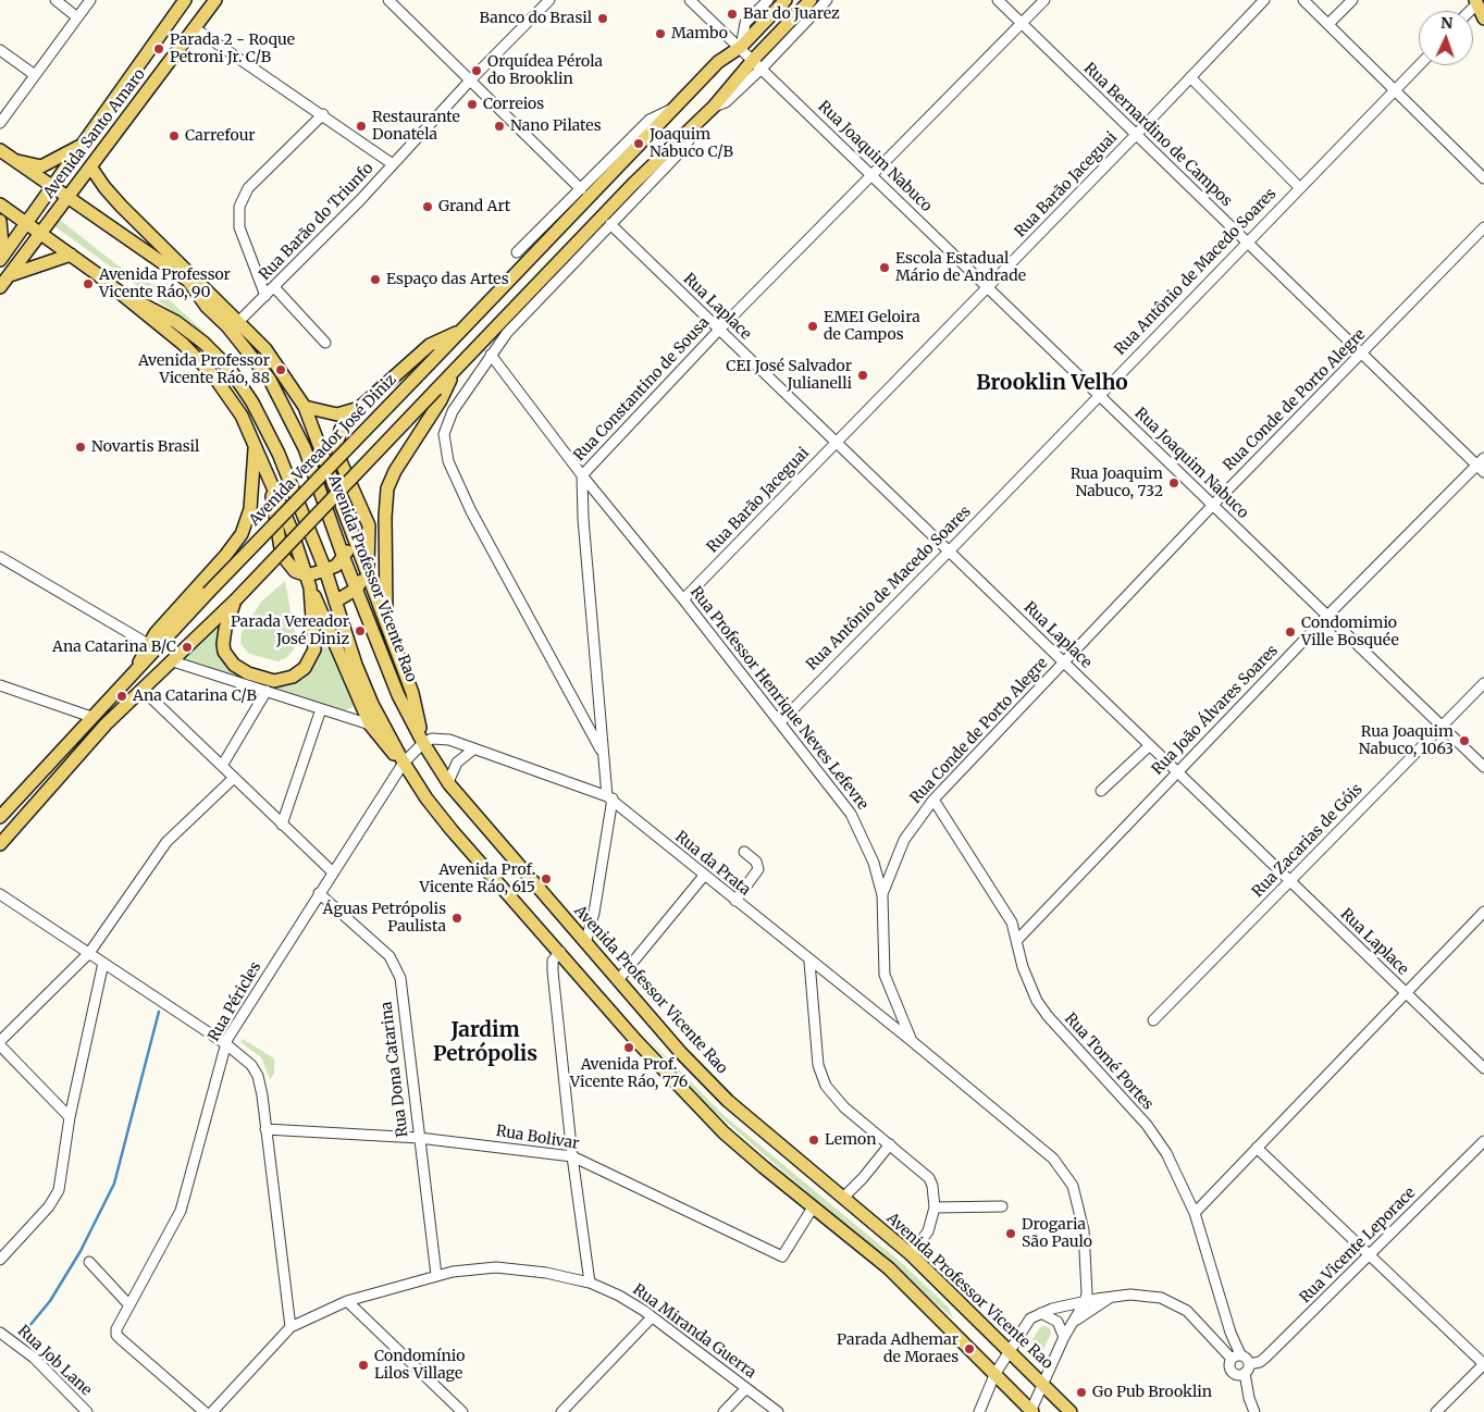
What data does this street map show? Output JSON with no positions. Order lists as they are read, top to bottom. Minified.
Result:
{"streets":{"main road":["Avenida Santo Amaro","Avenida Vereador José Diniz","Avenida Professor Vicente Rao"],"street":["Rua Bernardino de Campos","Rua Joaquim Nabuco","Rua Barão Jaceguai","Rua Barão do Triunfo","Rua Antônio de Macedo Soares","Rua Laplace","Rua Constantino de Sousa","Rua Conde de Porto Alegre","Rua Professor Henrique Neves Lefevre","Rua João Álvares Soares","Rua Zacarias de Góis","Rua da Prata","Rua Péricles","Rua Tomé Portes","Rua Dona Catarina","Rua Bolivar","Rua Vicente Leporace","Rua Miranda Guerra","Rua Job Lane"]},"crossings":[["Avenida Santo Amaro","Avenida Professor Vicente Rao"],["Rua Bernardino de Campos","Rua Barão Jaceguai"],["Rua Bernardino de Campos","Rua Antônio de Macedo Soares"],["Rua Bernardino de Campos","Rua Constantino de Sousa"],["Rua Bernardino de Campos","Rua Conde de Porto Alegre"],["Rua Bernardino de Campos","Rua João Álvares Soares"],["Rua Joaquim Nabuco","Rua Barão Jaceguai"],["Rua Joaquim Nabuco","Rua Antônio de Macedo Soares"],["Rua Joaquim Nabuco","Rua Constantino de Sousa"],["Rua Joaquim Nabuco","Rua Conde de Porto Alegre"],["Rua Joaquim Nabuco","Avenida Vereador José Diniz"],["Rua Joaquim Nabuco","Rua João Álvares Soares"],["Rua Joaquim Nabuco","Rua Zacarias de Góis"],["Rua Barão Jaceguai","Rua Laplace"],["Rua Barão Jaceguai","Rua Professor Henrique Neves Lefevre"],["Rua Barão do Triunfo","Avenida Professor Vicente Rao"],["Rua Antônio de Macedo Soares","Rua Laplace"],["Rua Antônio de Macedo Soares","Rua Professor Henrique Neves Lefevre"],["Rua Laplace","Rua Constantino de Sousa"],["Rua Laplace","Rua Conde de Porto Alegre"],["Rua Laplace","Rua João Álvares Soares"],["Rua Laplace","Rua Zacarias de Góis"],["Rua Constantino de Sousa","Rua Professor Henrique Neves Lefevre"],["Rua Conde de Porto Alegre","Rua Professor Henrique Neves Lefevre"],["Rua Conde de Porto Alegre","Rua Tomé Portes"],["Avenida Professor Vicente Rao","Rua da Prata"],["Avenida Professor Vicente Rao","Rua Péricles"],["Rua Professor Henrique Neves Lefevre","Rua da Prata"],["Rua João Álvares Soares","Rua Tomé Portes"],["Rua da Prata","Rua Péricles"],["Rua Péricles","Rua Dona Catarina"],["Rua Tomé Portes","Rua Vicente Leporace"],["Rua Dona Catarina","Rua Bolivar"],["Rua Dona Catarina","Rua Miranda Guerra"]],"districts":["Brooklin Velho","Jardim Petrópolis"],"places":["Bar do Juarez","Banco do Brasil","Mambo","Parada 2 - Roque Petroni Jr. C/B","Orquídea Pérola do Brooklin","Correios","Restaurante Donatela","Nano Pilates","Carrefour","Joaquim Nabuco C/B","Grand Art","Escola Estadual Mário de Andrade","Espaço das Artes","Avenida Professor Vicente Ráo, 90","EMEI Geloira de Campos","Avenida Professor Vicente Ráo, 88","CEI José Salvador Julianelli","Novartis Brasil","Rua Joaquim Nabuco, 732","Parada Vereador José Diniz","Condomimio Ville Bosquée","Ana Catarina B/C","Ana Catarina C/B","Rua Joaquim Nabuco, 1063","Avenida Prof. Vicente Ráo, 615","Águas Petrópolis Paulista","Avenida Prof. Vicente Ráo, 776","Lemon","Drogaria São Paulo","Parada Adhemar de Moraes","Condomínio Lilos Village","Go Pub Brooklin"],"north":"top"}
